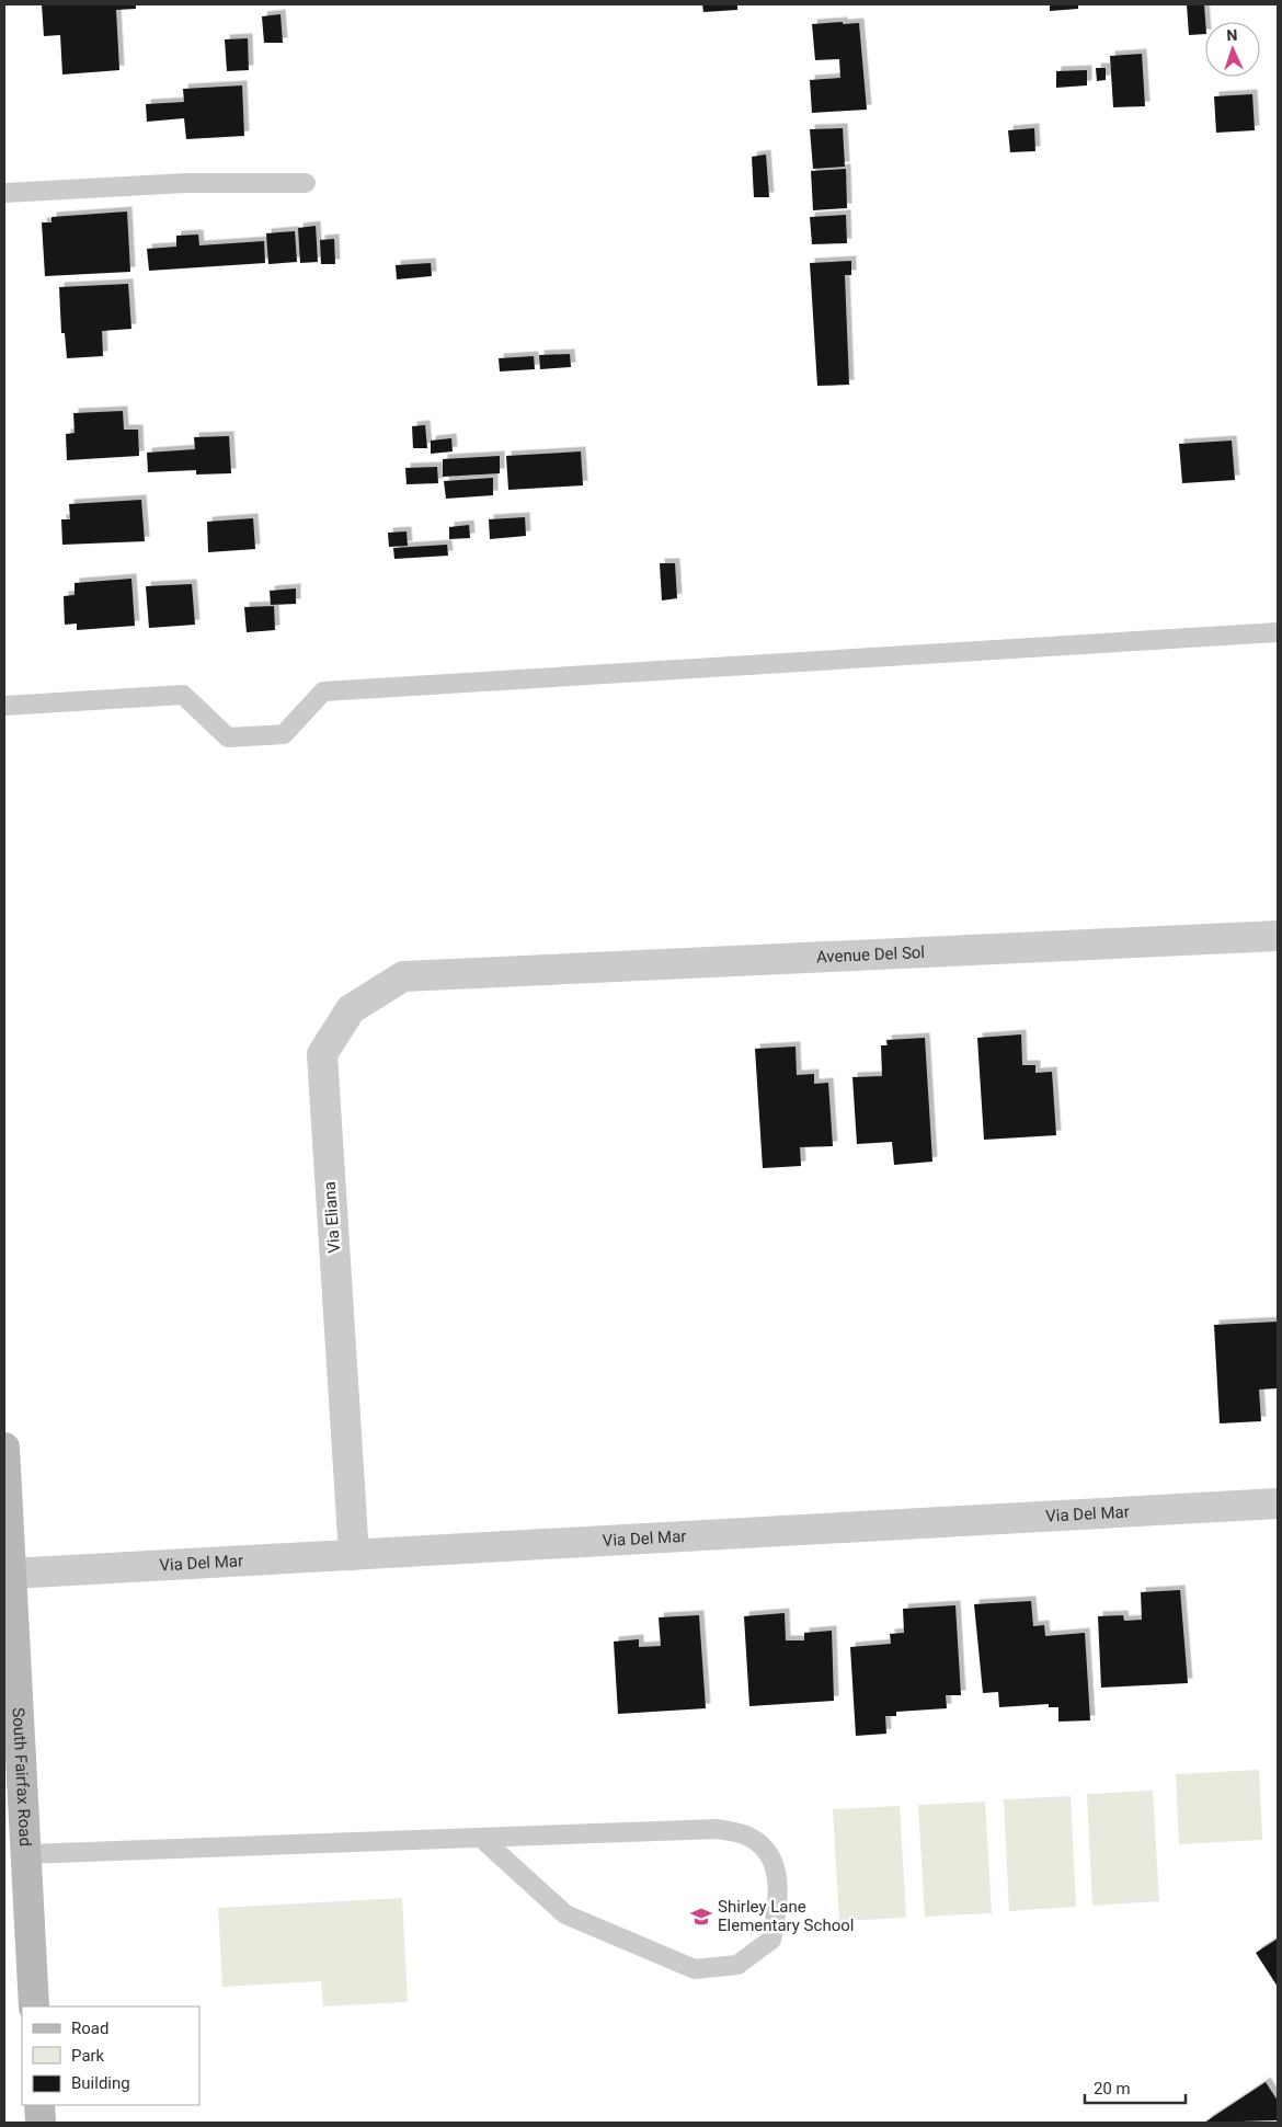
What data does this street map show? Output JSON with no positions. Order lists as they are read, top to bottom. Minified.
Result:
{"streets":{"street":["Avenue Del Sol","Via Eliana","Via Del Mar","South Fairfax Road"]},"crossings":[["Avenue Del Sol","Via Eliana"],["Via Eliana","Via Del Mar"],["Via Del Mar","South Fairfax Road"]],"places":{"school or university":["Shirley Lane Elementary School"]},"legend":["Road","Park","Building"],"scale_bar":"20 m","north":"top"}
